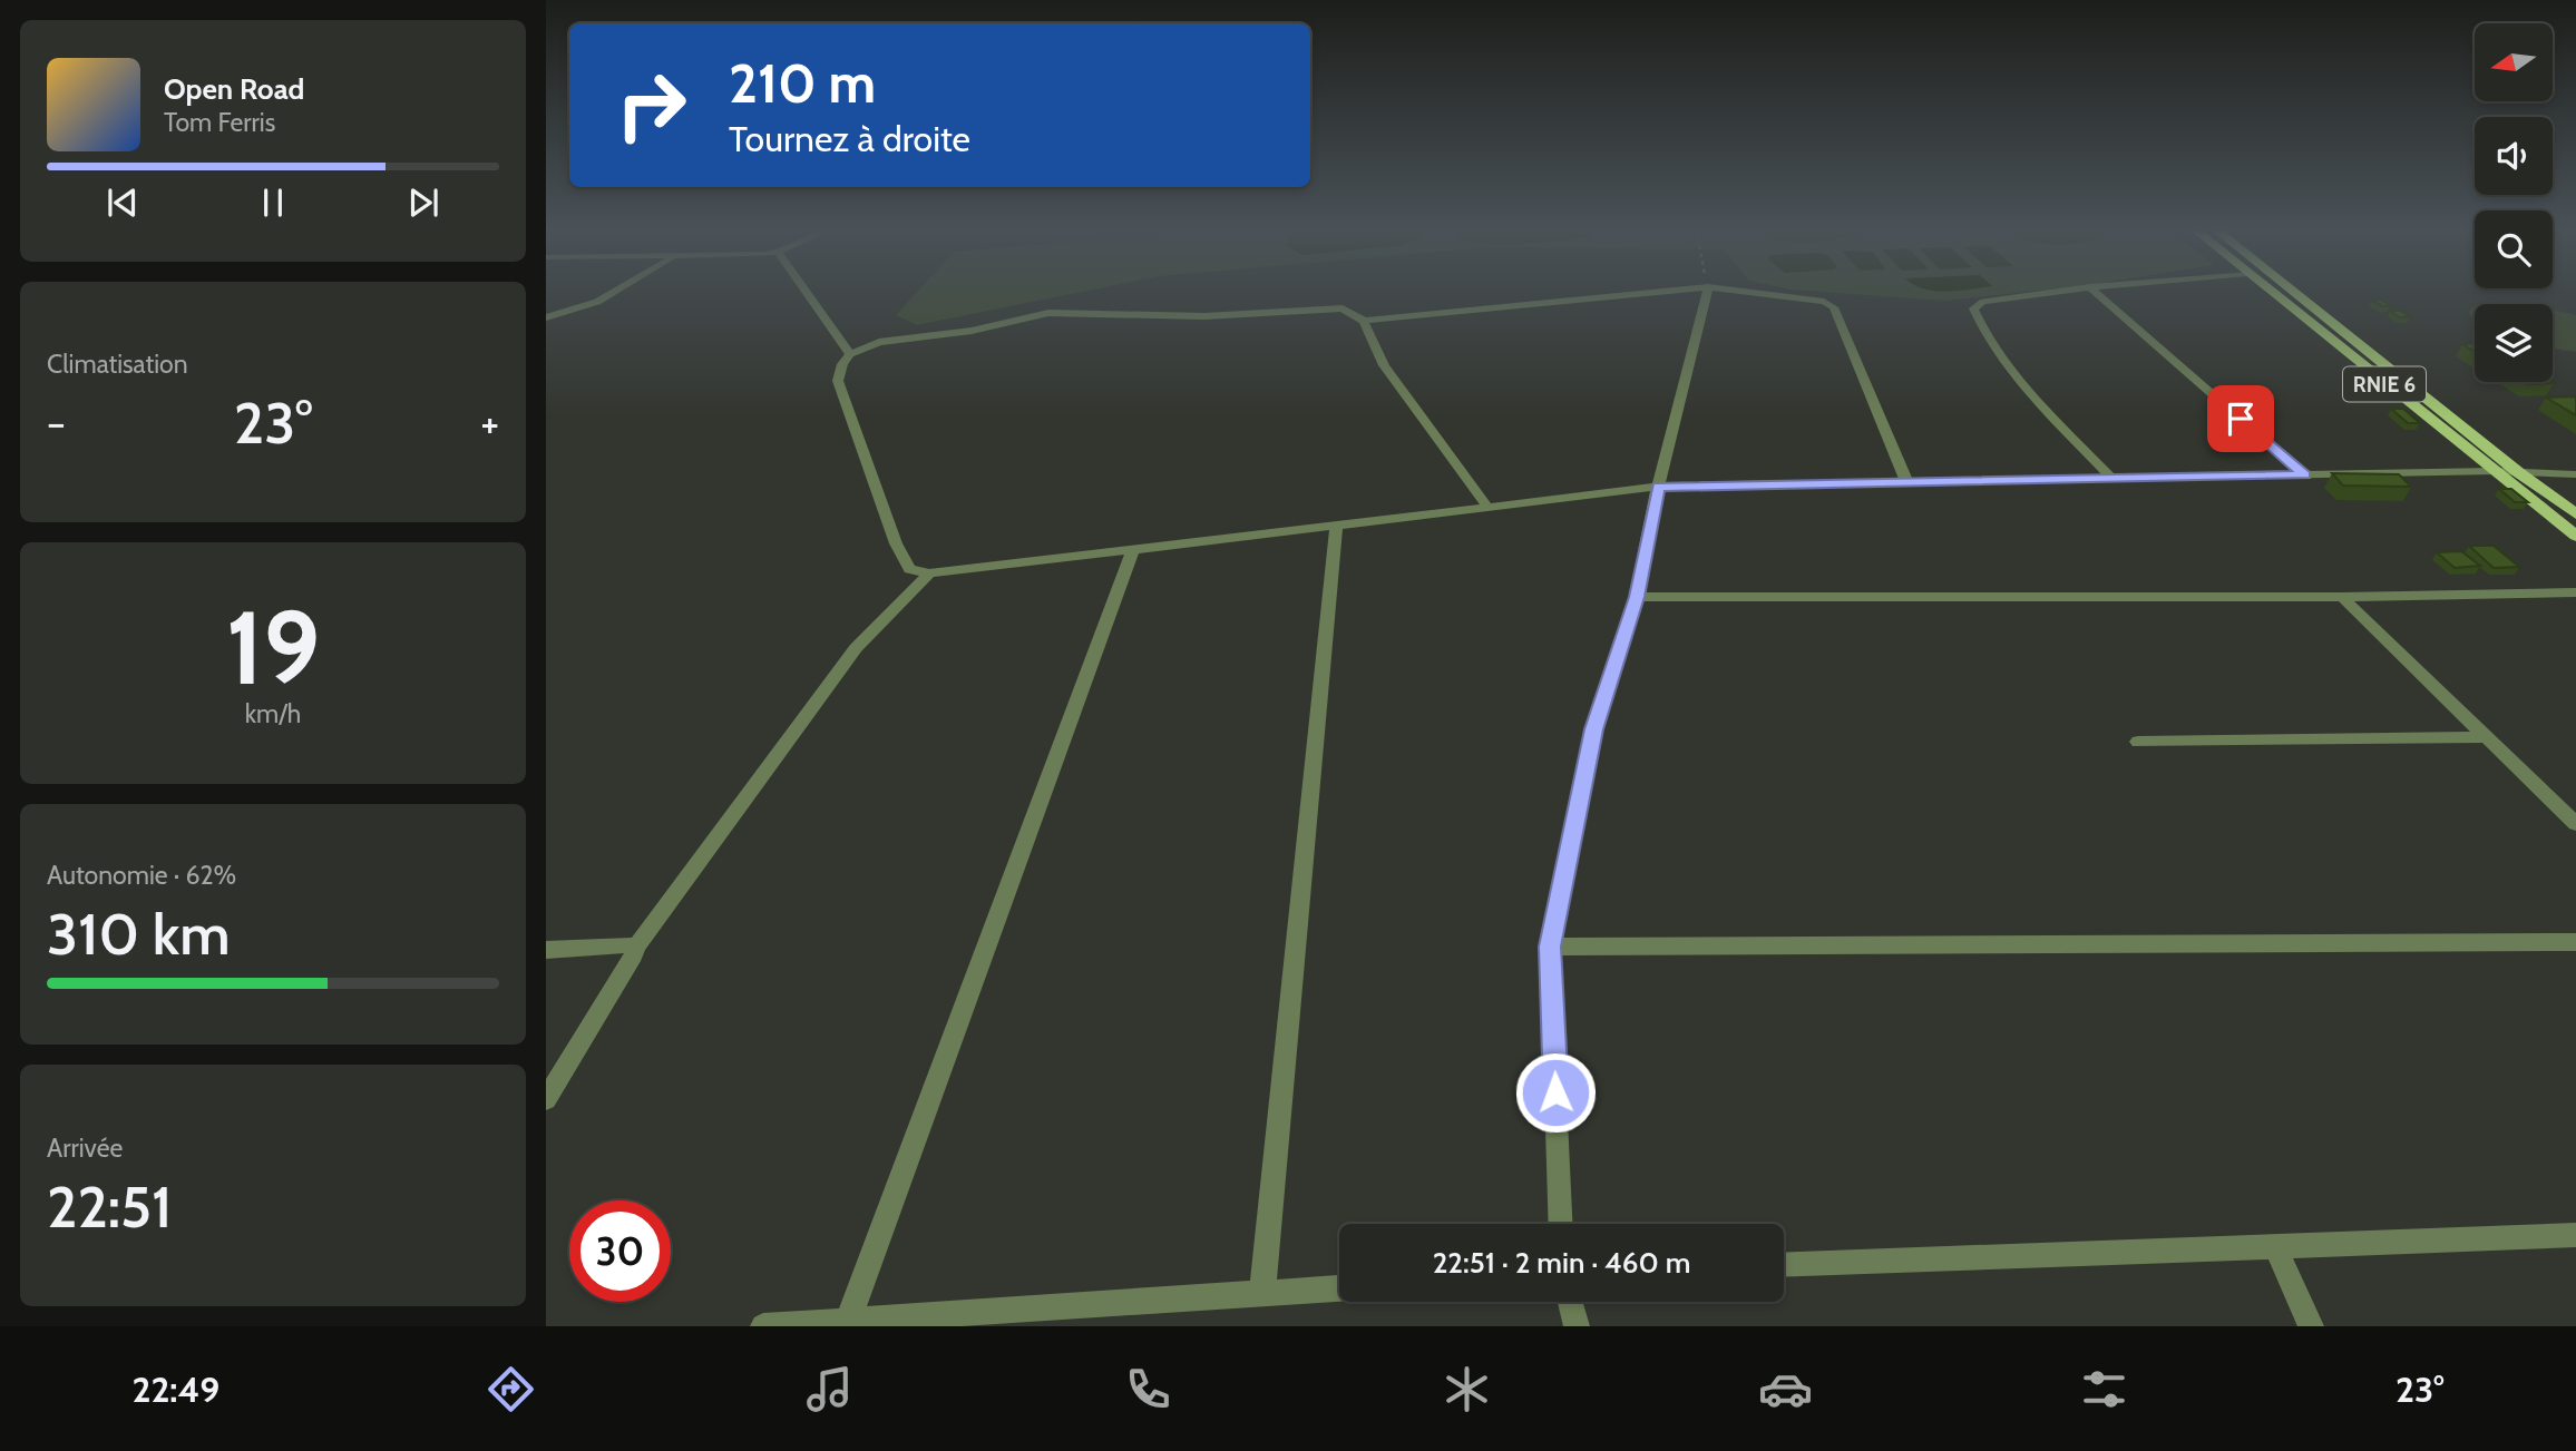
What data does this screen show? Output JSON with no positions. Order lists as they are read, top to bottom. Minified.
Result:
{"streets":{"main road":["RNIE 6"]},"north":"left","page":{"turn":["210 m","Tournez à droite"],"song":["Open Road","Tom Ferris"],"tile":["Climatisation",["19","km/h"],["Autonomie · 62%","310 km"],["Arrivée","22:51"]],"heat":["−","23°","+"],"limit":"30","trip":"22:51 · 2 min · 460 m","tabs":["22:49","23°"]}}
